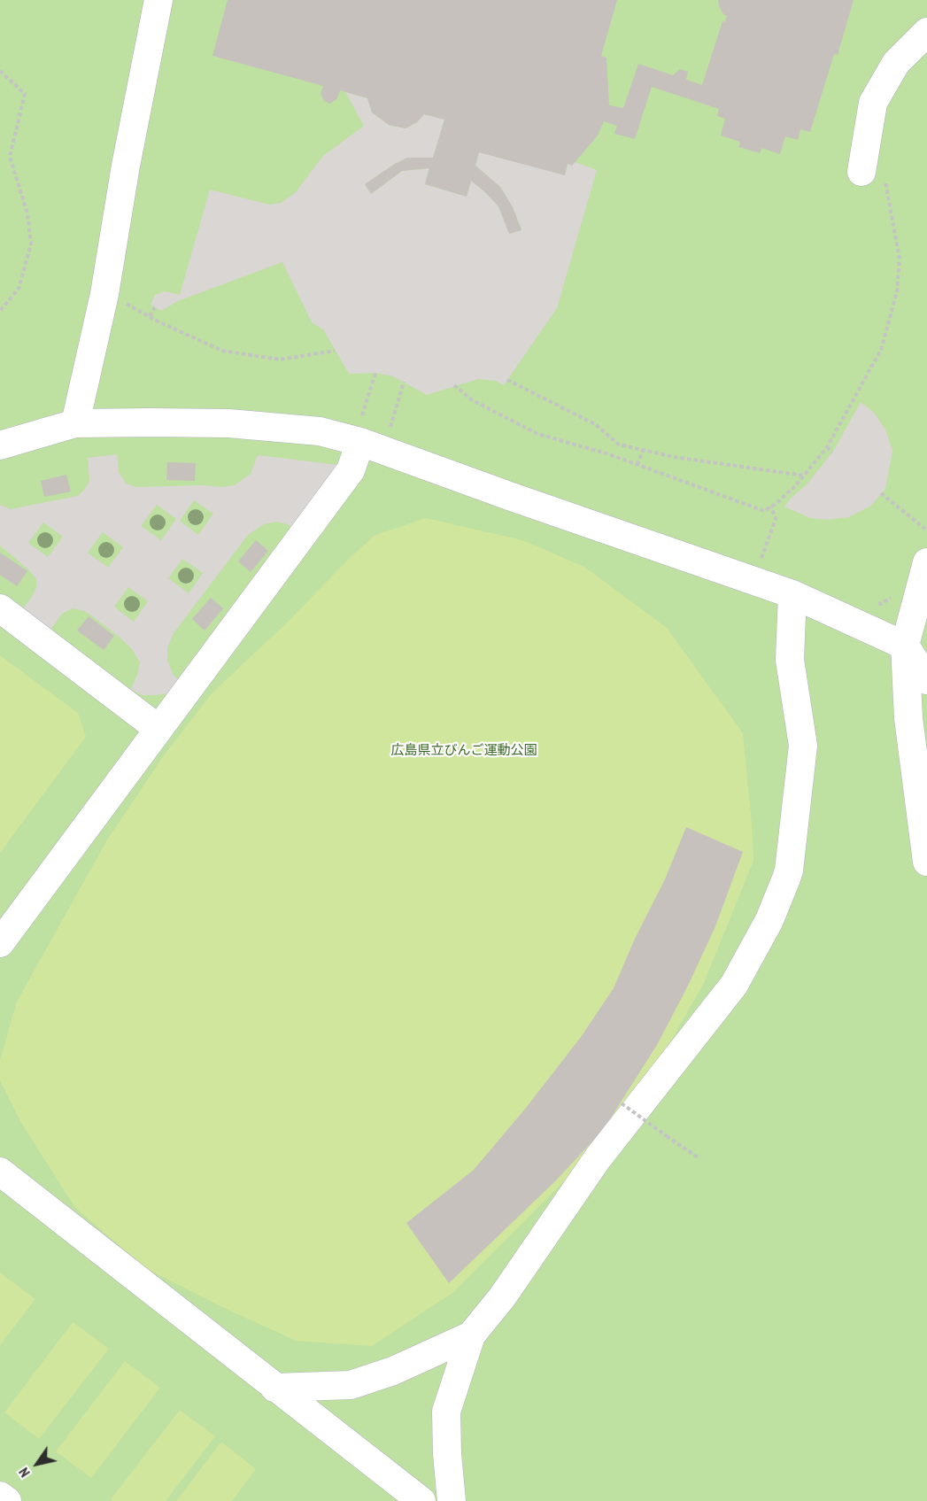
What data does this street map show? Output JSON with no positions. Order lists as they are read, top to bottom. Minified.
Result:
{"parks":["広島県立びんご運動公園"],"north":"bottom left"}
